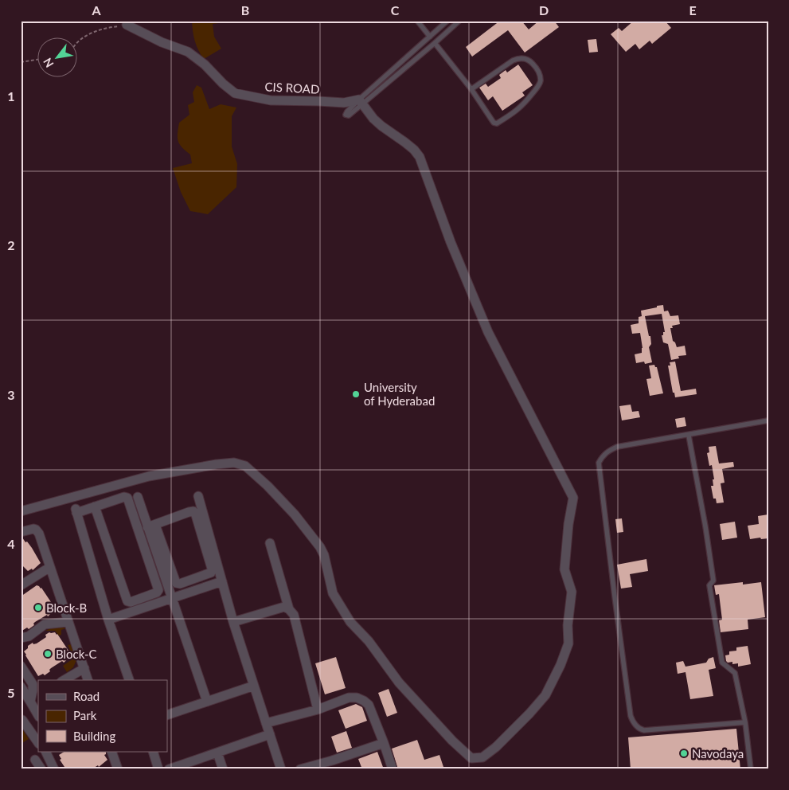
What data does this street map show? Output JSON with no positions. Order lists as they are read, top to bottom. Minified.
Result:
{"streets":{"street":["CIS ROAD"]},"places":["University of Hyderabad","Block-B","Block-C","Navodaya"],"legend":["Road","Park","Building"],"north":"bottom left","grid":{"columns":["A","B","C","D","E"],"rows":["1","2","3","4","5"]}}
